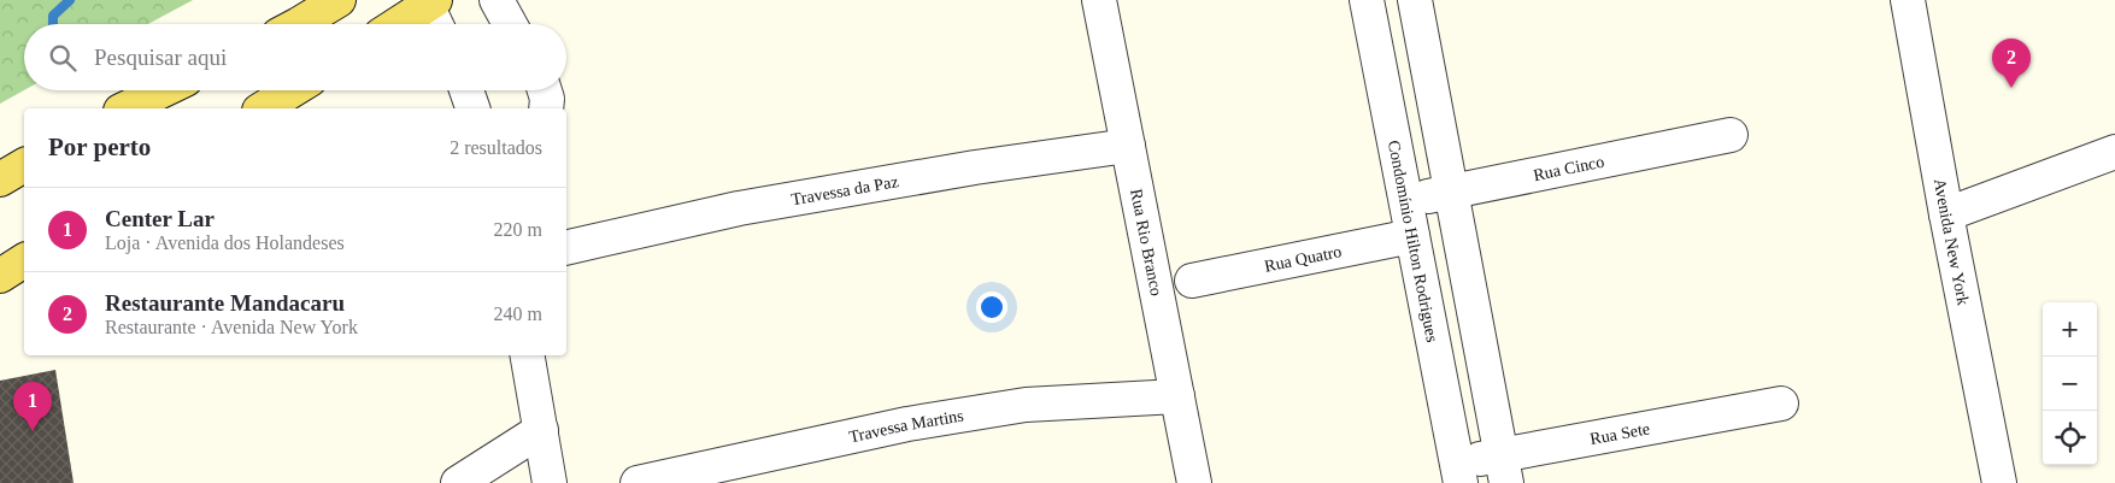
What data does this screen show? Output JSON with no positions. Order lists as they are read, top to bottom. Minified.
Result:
{"streets":{"street":["Rua Cinco","Travessa da Paz","Rua Rio Branco","Condomínio Hilton Rodrigues","Avenida New York","Rua Quatro","Travessa Martins","Rua Sete"]},"crossings":[["Rua Cinco","Condomínio Hilton Rodrigues"],["Travessa da Paz","Rua Rio Branco"],["Rua Rio Branco","Travessa Martins"],["Condomínio Hilton Rodrigues","Rua Quatro"],["Condomínio Hilton Rodrigues","Rua Sete"]],"page":{"search":"Pesquisar aqui","pins":["2","1"],"heading":["Por perto","2 resultados"],"list":[{"mark":"1","name":"Center Lar","note":"Loja · Avenida dos Holandeses","value":"220 m"},{"mark":"2","name":"Restaurante Mandacaru","note":"Restaurante · Avenida New York","value":"240 m"}],"map_buttons":["+","−"]}}
